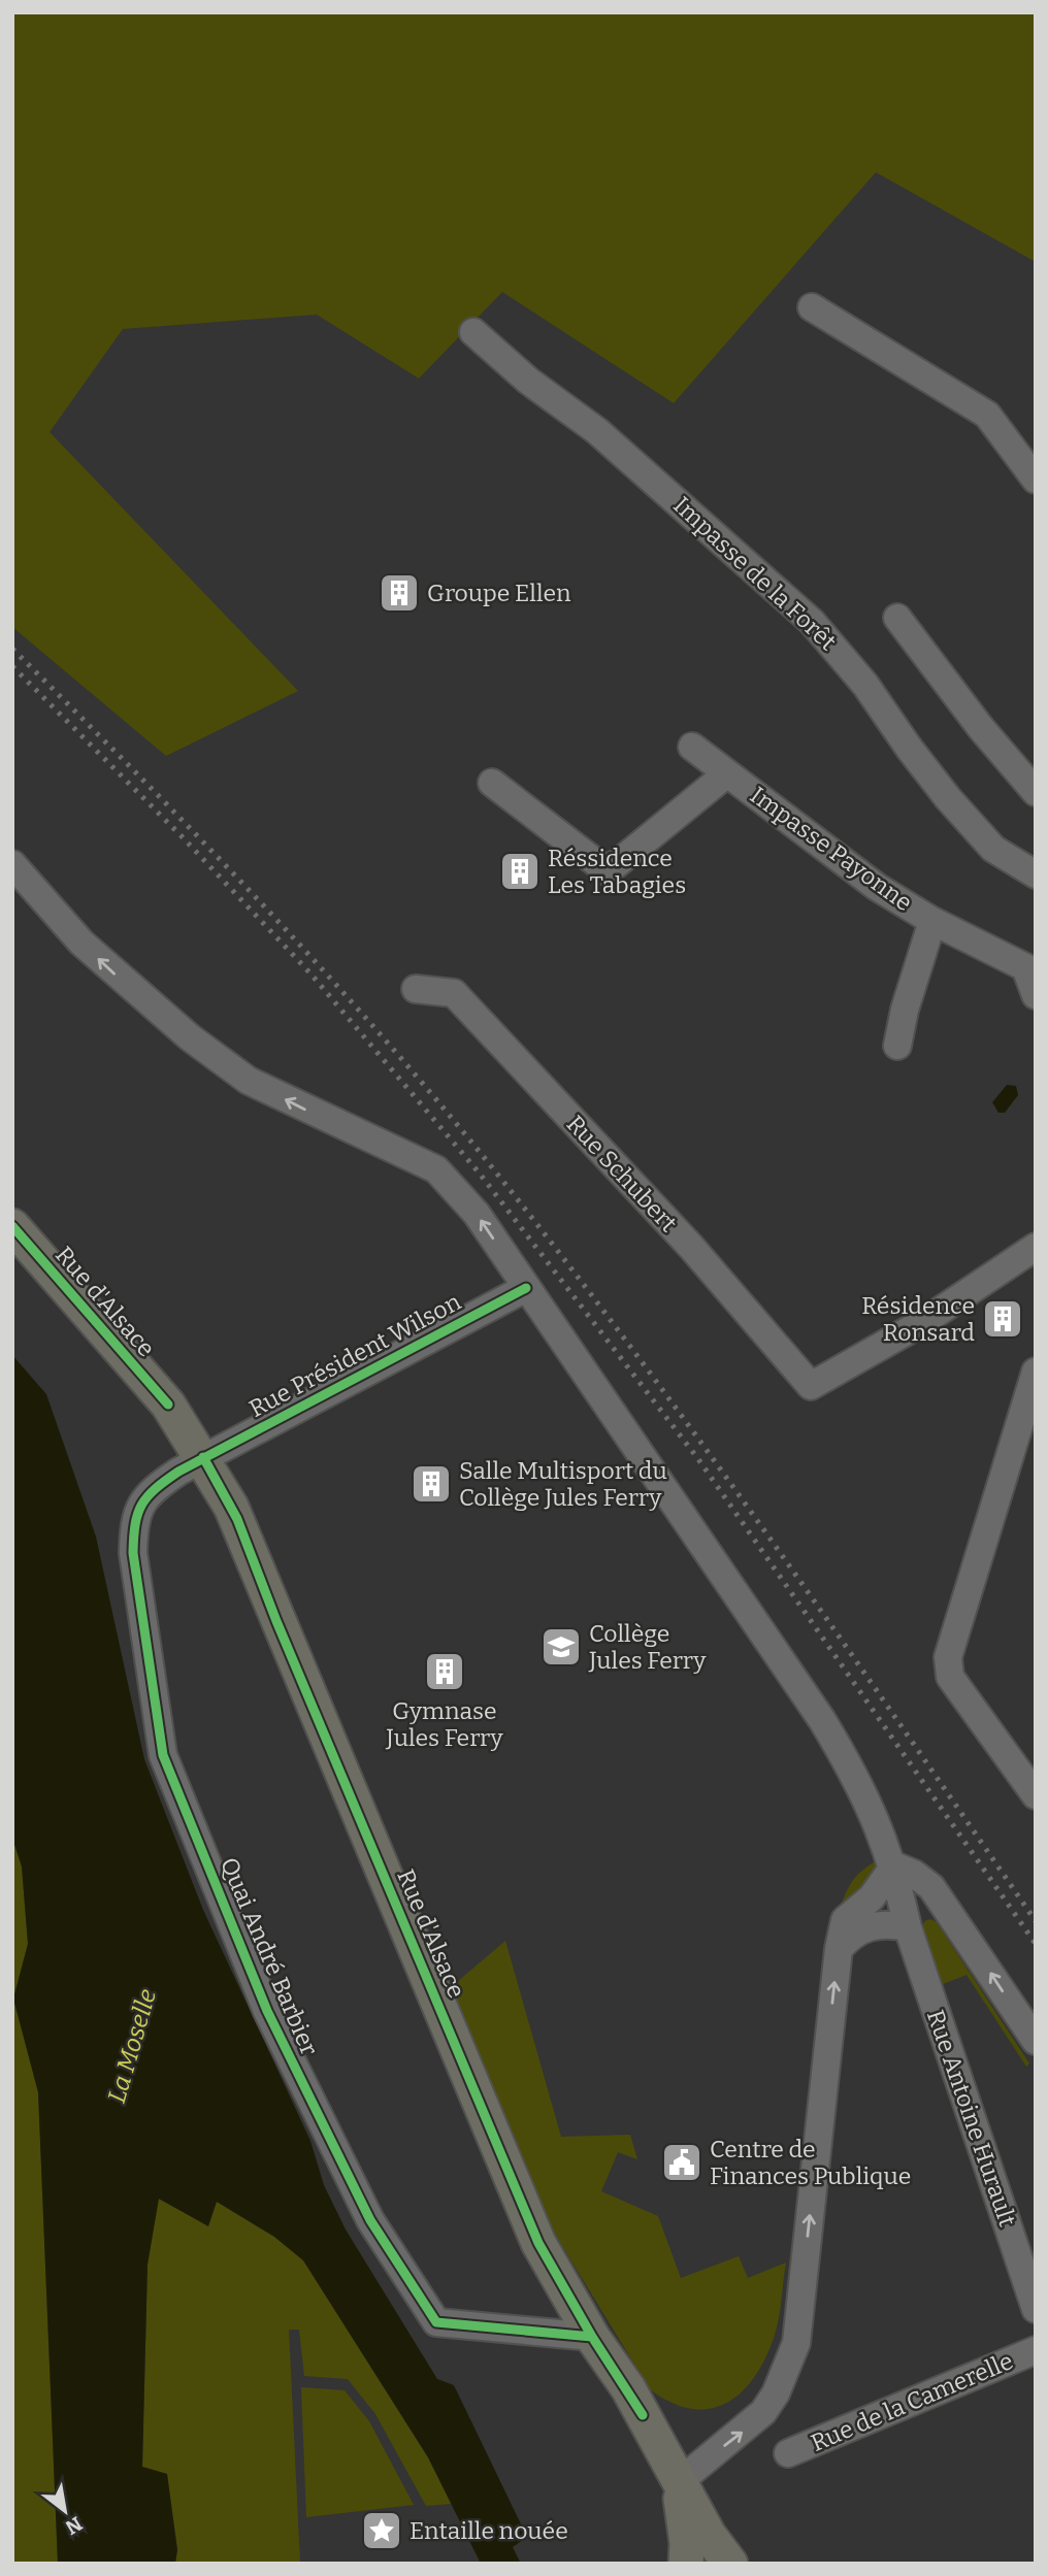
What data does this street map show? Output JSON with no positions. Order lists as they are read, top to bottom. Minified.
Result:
{"streets":{"main road":["Rue d'Alsace"],"street":["Impasse de la Forêt","Impasse Payonne","Rue Schubert","Rue Président Wilson","Quai André Barbier","Rue Antoine Hurault","Rue de la Camerelle"]},"crossings":[["Rue d'Alsace","Rue Président Wilson"],["Rue d'Alsace","Quai André Barbier"],["Rue Président Wilson","Quai André Barbier"],["Rue Président Wilson","Rue Antoine Hurault"]],"one_way":["Rue Antoine Hurault"],"water":["La Moselle"],"places":{"building":["Groupe Ellen","Réssidence Les Tabagies","Résidence Ronsard","Salle Multisport du Collège Jules Ferry","Gymnase Jules Ferry"],"school or university":["Collège Jules Ferry"],"public building":["Centre de Finances Publique"],"place":["Entaille nouée"]},"north":"bottom right"}
